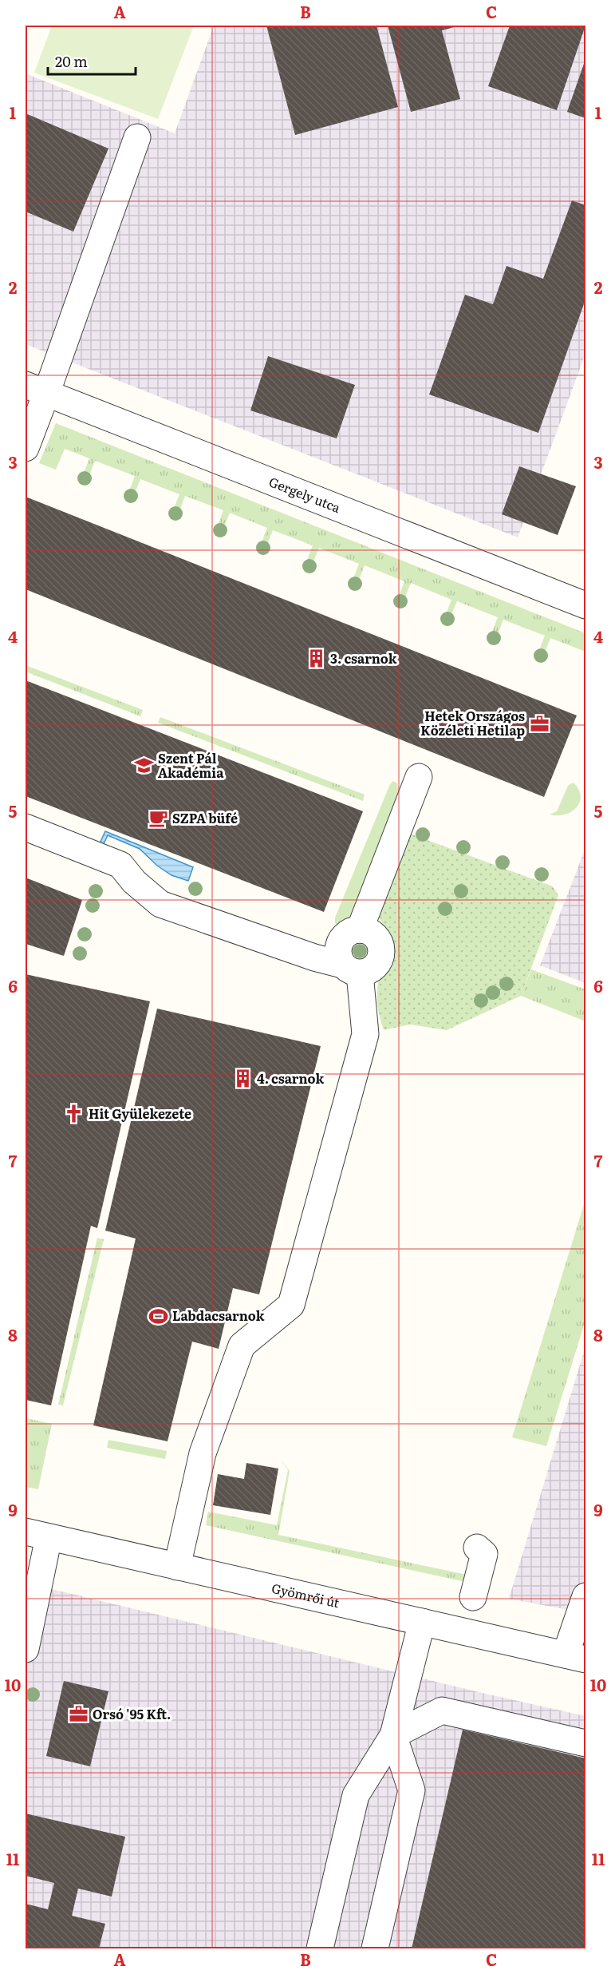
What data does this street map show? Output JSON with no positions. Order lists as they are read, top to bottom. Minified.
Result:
{"streets":{"street":["Gergely utca","Gyömrői út"]},"places":{"building":["3. csarnok","4. csarnok"],"office":["Hetek Országos Közéleti Hetilap","Orsó '95 Kft."],"school or university":["Szent Pál Akadémia"],"cafe":["SZPA büfé"],"church":["Hit Gyülekezete"],"sports":["Labdacsarnok"]},"scale_bar":"20 m","grid":{"columns":["A","B","C"],"rows":["1","2","3","4","5","6","7","8","9","10","11"]}}
